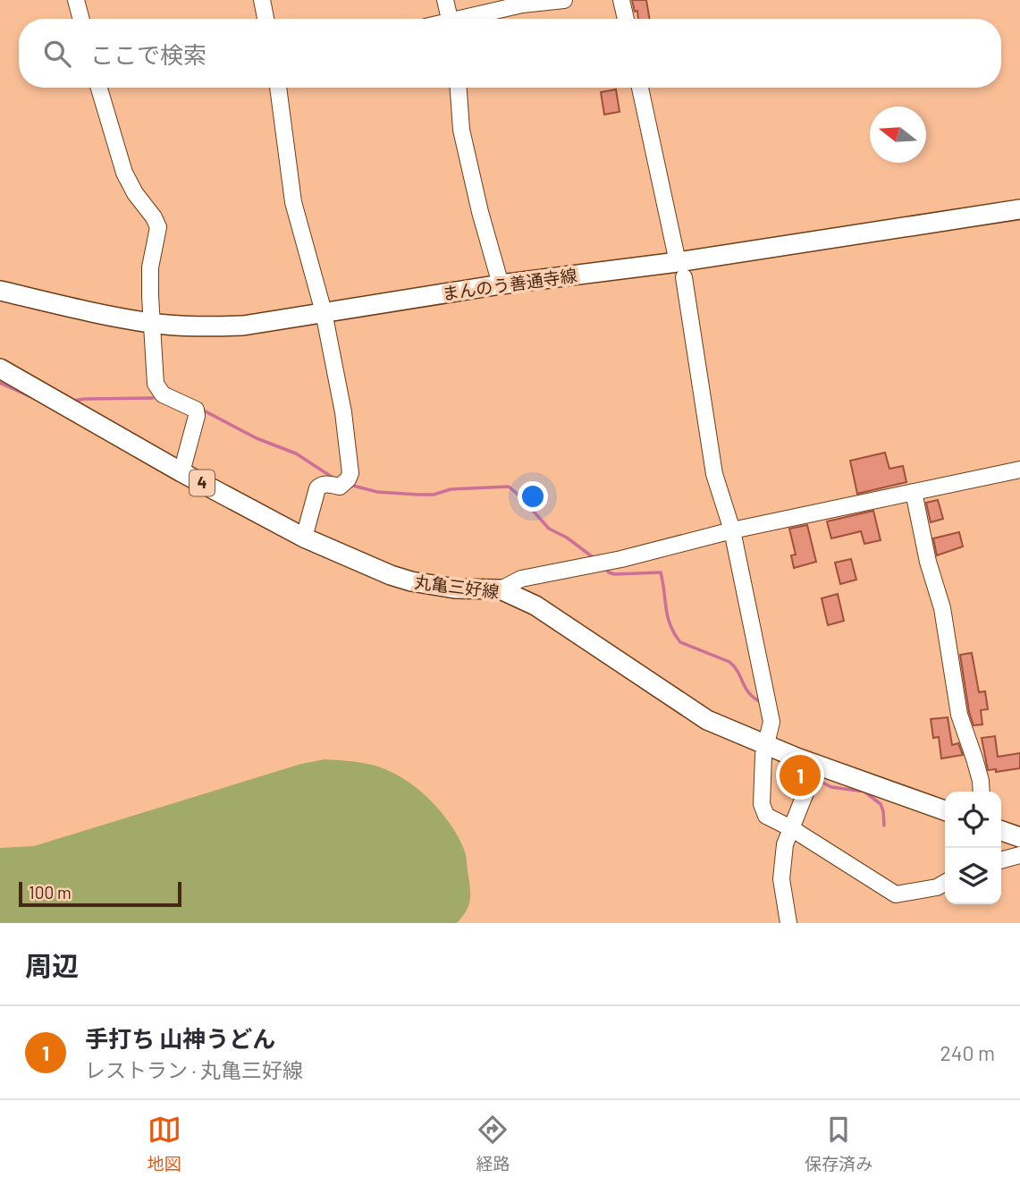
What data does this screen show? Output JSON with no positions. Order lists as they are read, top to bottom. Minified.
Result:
{"streets":{"main road":["まんのう善通寺線","4","丸亀三好線"]},"scale_bar":"100 m","north":"left","page":{"search":"ここで検索","pins":"1","scale":"100 m","heading":"周辺","list":[{"mark":"1","name":"手打ち 山神うどん","note":"レストラン · 丸亀三好線","value":"240 m"}],"nav":["地図","経路","保存済み"]}}
